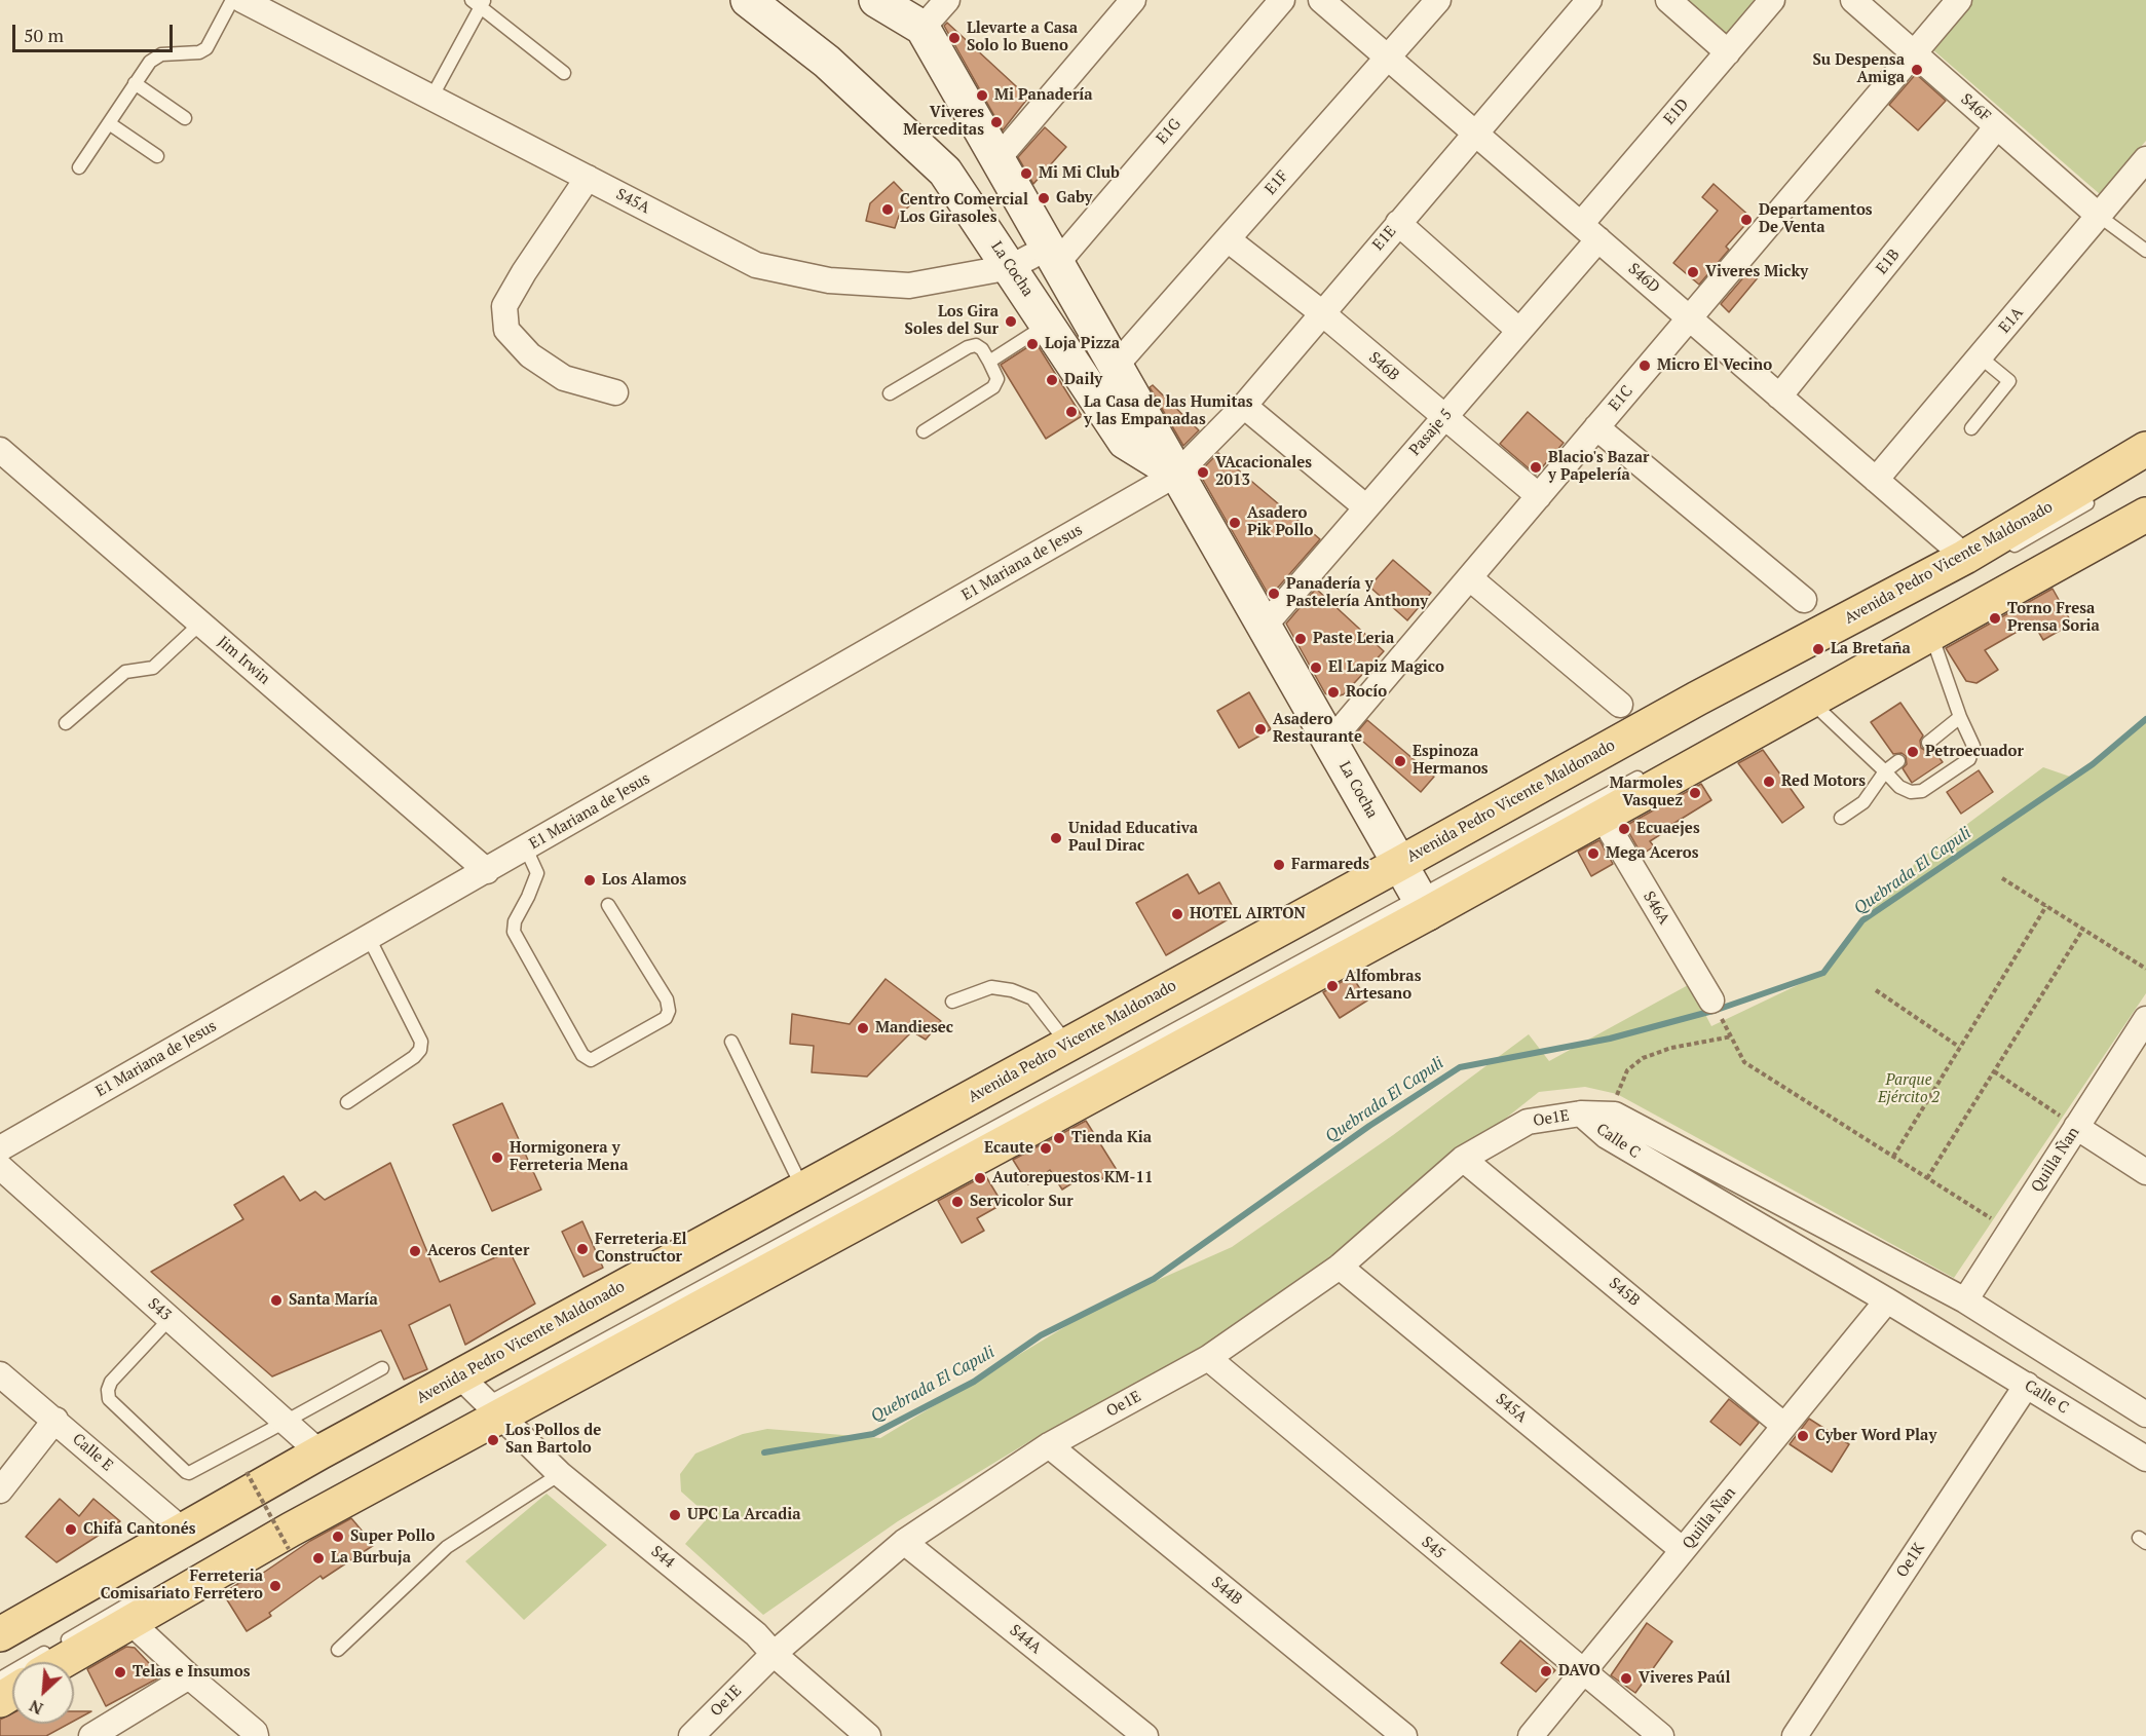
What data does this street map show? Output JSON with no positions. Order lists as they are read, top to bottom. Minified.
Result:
{"streets":{"main road":["Avenida Pedro Vicente Maldonado"],"street":["S46F","E1D","E1G","E1F","S45A","E1E","E1B","La Cocha","S46D","E1A","S46B","E1C","Pasaje 5","E1 Mariana de Jesus","Jim Irwin","S46A","Oe1E","Calle C","Quilla Ñan","S45B","S43","Calle E","S45","S44","Oe1K","S44B","S44A"]},"crossings":[["S46F","E1B"],["S46F","E1A"],["S46F","E1C"],["E1D","S46D"],["E1D","Pasaje 5"],["E1G","S45A"],["E1G","La Cocha"],["E1F","La Cocha"],["E1F","S46D"],["E1F","S46B"],["S45A","La Cocha"],["S45A","Oe1E"],["S45A","Quilla Ñan"],["E1E","La Cocha"],["E1E","S46D"],["E1E","S46B"],["E1E","E1 Mariana de Jesus"],["E1B","S46D"],["La Cocha","E1C"],["La Cocha","Pasaje 5"],["La Cocha","E1 Mariana de Jesus"],["La Cocha","Avenida Pedro Vicente Maldonado"],["S46D","E1A"],["S46D","E1C"],["S46D","Pasaje 5"],["S46D","Avenida Pedro Vicente Maldonado"],["S46B","E1C"],["S46B","Pasaje 5"],["E1 Mariana de Jesus","Jim Irwin"],["Avenida Pedro Vicente Maldonado","S46A"],["Avenida Pedro Vicente Maldonado","S43"],["Avenida Pedro Vicente Maldonado","Calle E"],["Avenida Pedro Vicente Maldonado","S44"],["Oe1E","Calle C"],["Oe1E","S45B"],["Oe1E","S45"],["Oe1E","S44"],["Oe1E","S44B"],["Oe1E","S44A"],["Calle C","Quilla Ñan"],["Calle C","Oe1K"],["Quilla Ñan","S45B"],["Quilla Ñan","S45"]],"water":["Quebrada El Capuli"],"parks":["Parque Ejército 2"],"places":["Llevarte a Casa Solo lo Bueno","Su Despensa Amiga","Mi Panadería","Viveres Merceditas","Mi Mi Club","Gaby","Centro Comercial Los Girasoles","Departamentos De Venta","Viveres Micky","Los Gira Soles del Sur","Loja Pizza","Micro El Vecino","Daily","La Casa de las Humitas y las Empanadas","Blacio's Bazar y Papelería","VAcacionales 2013","Asadero Pik Pollo","Panadería y Pastelería Anthony","Torno Fresa Prensa Soria","Paste Leria","La Bretaña","El Lapiz Magico","Rocío","Asadero Restaurante","Petroecuador","Espinoza Hermanos","Red Motors","Marmoles Vasquez","Ecuaejes","Unidad Educativa Paul Dirac","Mega Aceros","Farmareds","Los Alamos","HOTEL AIRTON","Alfombras Artesano","Mandiesec","Tienda Kia","Ecaute","Hormigonera y Ferreteria Mena","Autorepuestos KM-11","Servicolor Sur","Ferreteria El Constructor","Aceros Center","Santa María","Cyber Word Play","Los Pollos de San Bartolo","UPC La Arcadia","Chifa Cantonés","Super Pollo","La Burbuja","Ferreteria Comisariato Ferretero","DAVO","Telas e Insumos","Viveres Paúl"],"scale_bar":"50 m","north":"bottom left"}
